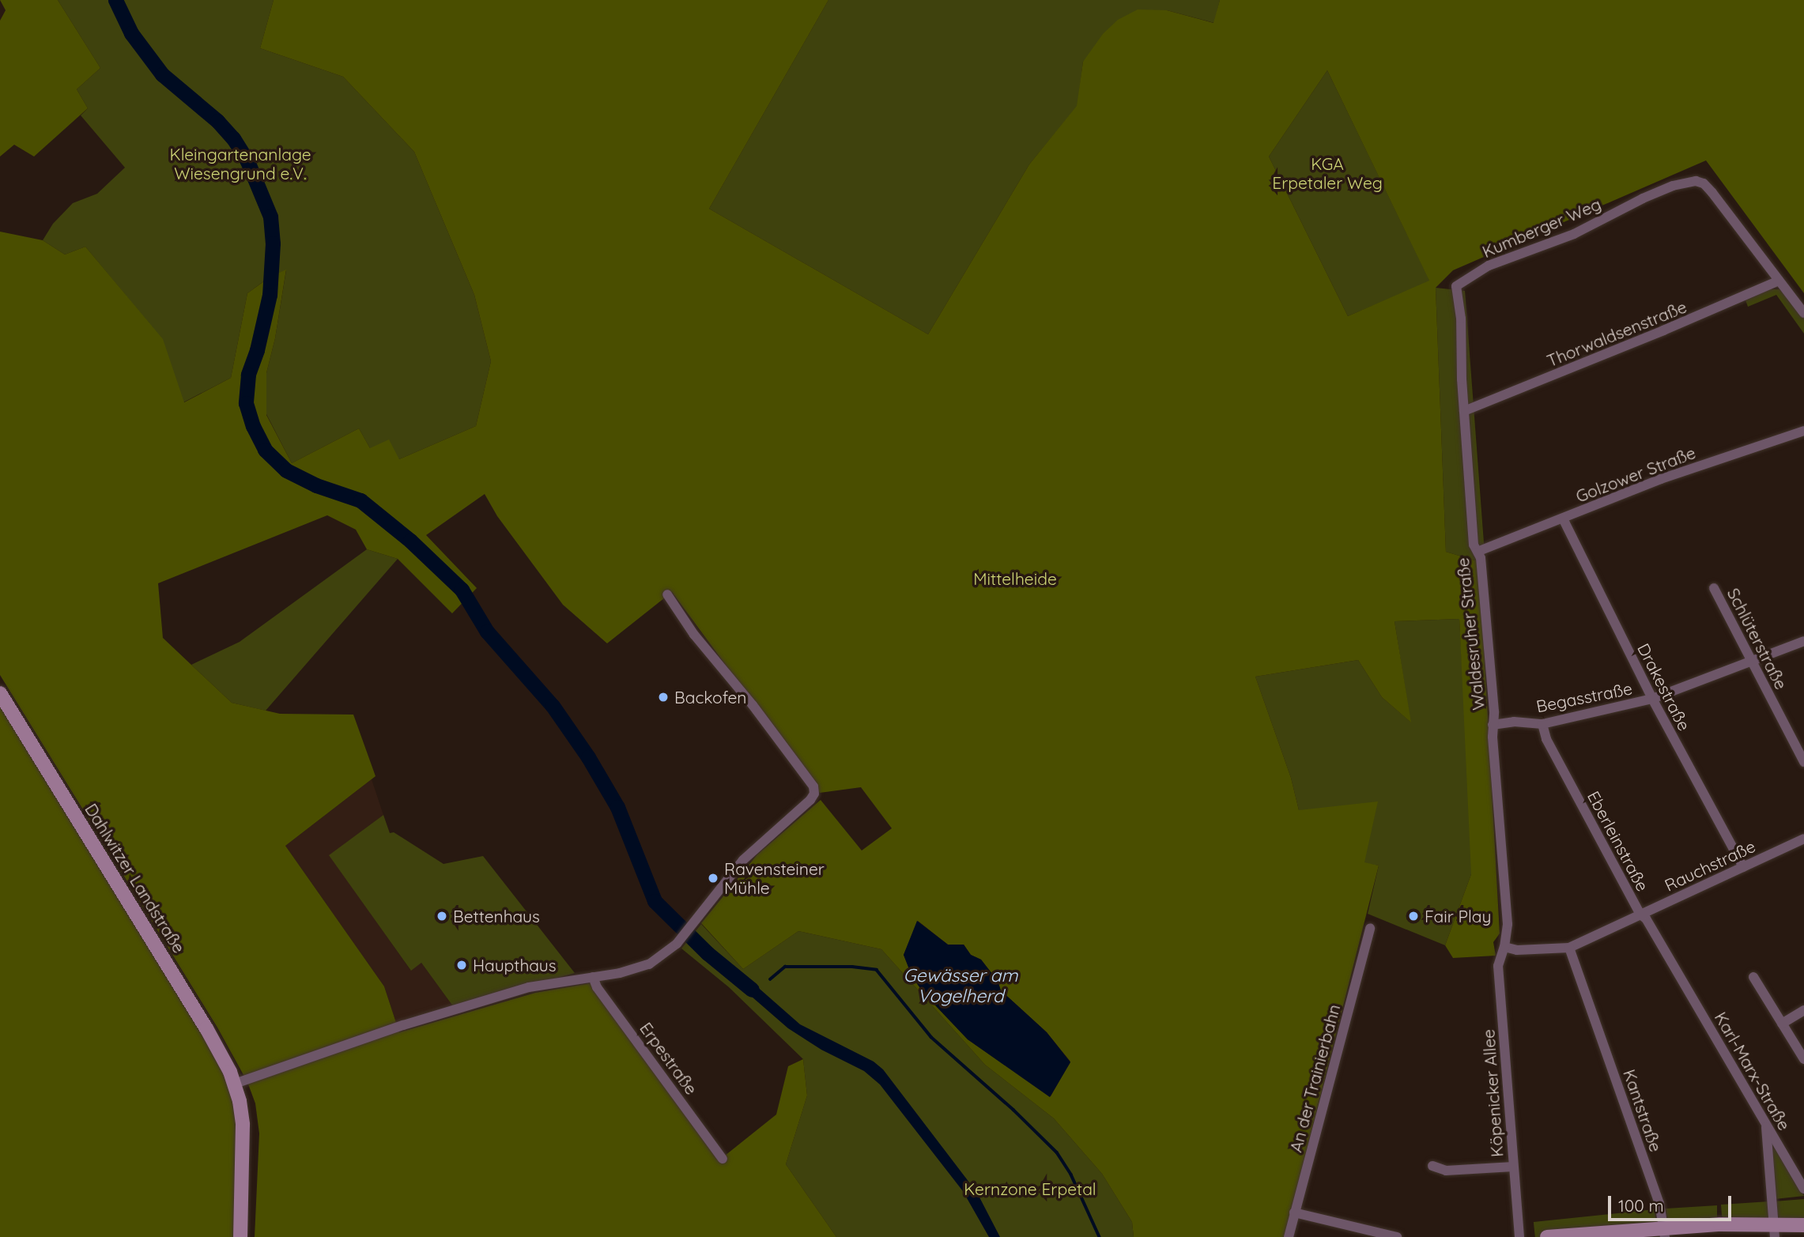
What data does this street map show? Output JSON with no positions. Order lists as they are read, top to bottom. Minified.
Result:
{"streets":{"main road":["Dahlwitzer Landstraße"],"street":["Kumberger Weg","Thorwaldsenstraße","Golzower Straße","Waldesruher Straße","Schlüterstraße","Drakestraße","Begasstraße","Eberleinstraße","Rauchstraße","Erpestraße","Karl-Marx-Straße","An der Trainierbahn","Köpenicker Allee","Kantstraße"]},"crossings":[["Kumberger Weg","Thorwaldsenstraße"],["Kumberger Weg","Waldesruher Straße"],["Thorwaldsenstraße","Waldesruher Straße"],["Golzower Straße","Waldesruher Straße"],["Golzower Straße","Drakestraße"],["Waldesruher Straße","Begasstraße"],["Waldesruher Straße","Rauchstraße"],["Waldesruher Straße","Köpenicker Allee"],["Schlüterstraße","Begasstraße"],["Drakestraße","Begasstraße"],["Drakestraße","Rauchstraße"],["Begasstraße","Eberleinstraße"],["Eberleinstraße","Rauchstraße"],["Eberleinstraße","Karl-Marx-Straße"],["Rauchstraße","Köpenicker Allee"],["Rauchstraße","Kantstraße"]],"water":["Gewässer am Vogelherd"],"parks":["Kleingartenanlage Wiesengrund e.V.","KGA Erpetaler Weg","Mittelheide","Kernzone Erpetal"],"places":["Backofen","Ravensteiner Mühle","Bettenhaus","Fair Play","Haupthaus"],"scale_bar":"100 m"}
